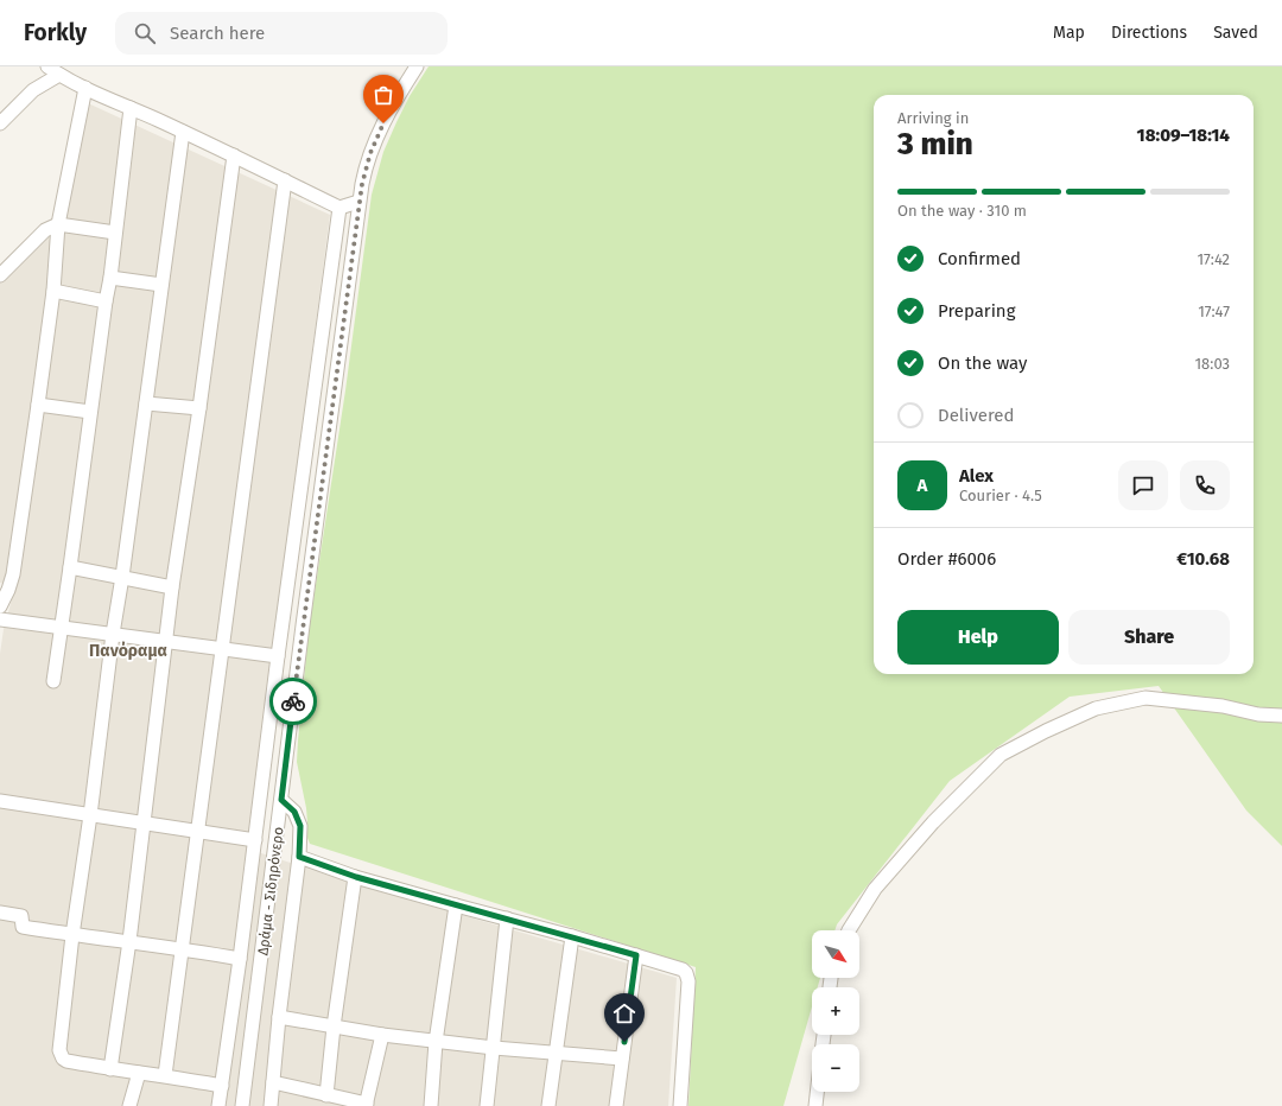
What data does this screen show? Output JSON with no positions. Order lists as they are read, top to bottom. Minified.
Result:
{"streets":{"street":["Δράμα - Σιδηρόνερο"]},"districts":["Πανόραμα"],"north":"bottom right","page":{"header":"Forkly","search":"Search here","nav":["Map","Directions","Saved"],"heading":["3 min","Arriving in","18:09–18:14"],"panel":["Alex","Courier · 4.5","Order #6006","€10.68"],"bar":"On the way · 310 m","list":[["Confirmed","17:42"],["Preparing","17:47"],["On the way","18:03"],"Delivered"],"round":"A","buttons":["Help","Share"],"map_buttons":["+","−"]}}
